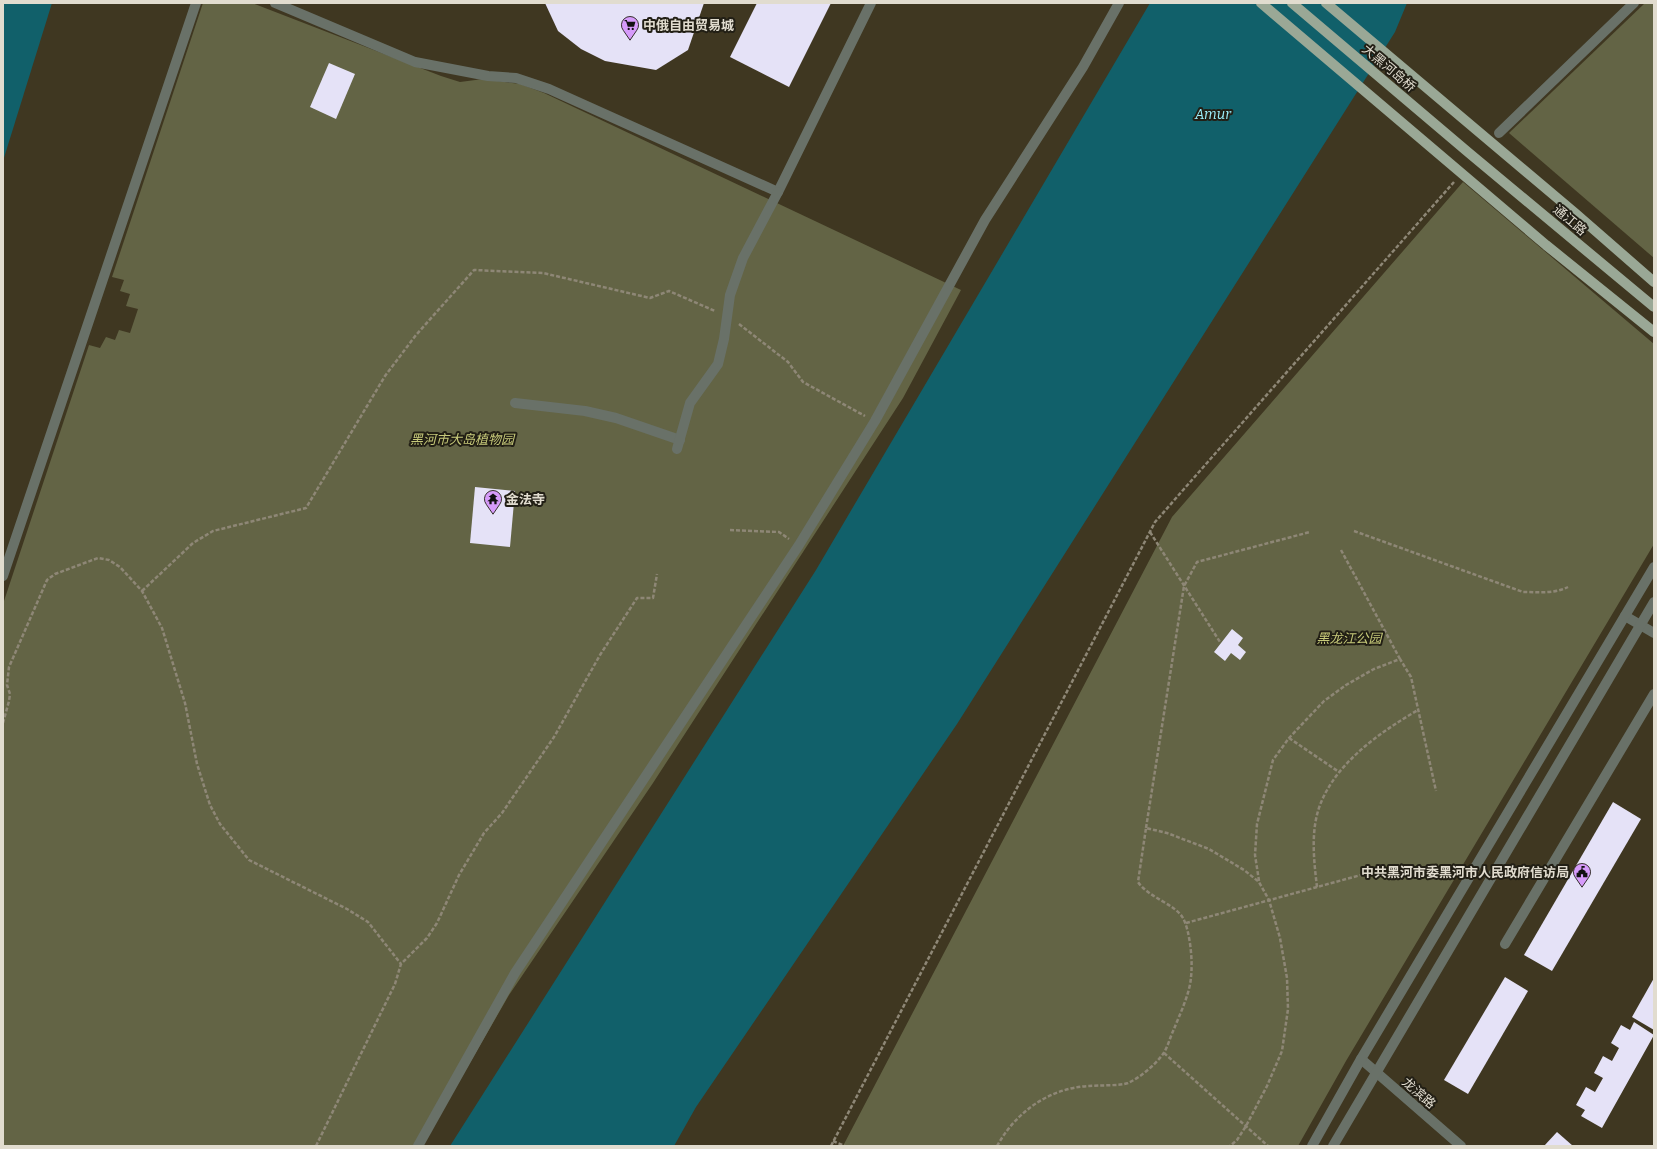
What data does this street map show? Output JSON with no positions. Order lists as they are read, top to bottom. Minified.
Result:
{"streets":{"main road":["大黑河岛桥","通江路"],"street":["龙滨路"]},"crossings":[["大黑河岛桥","通江路"]],"water":["Amur"],"parks":["黑河市大岛植物园","黑龙江公园"],"places":{"supermarket":["中俄自由贸易城"],"temple":["金法寺"],"public building":["中共黑河市委黑河市人民政府信访局"]}}
